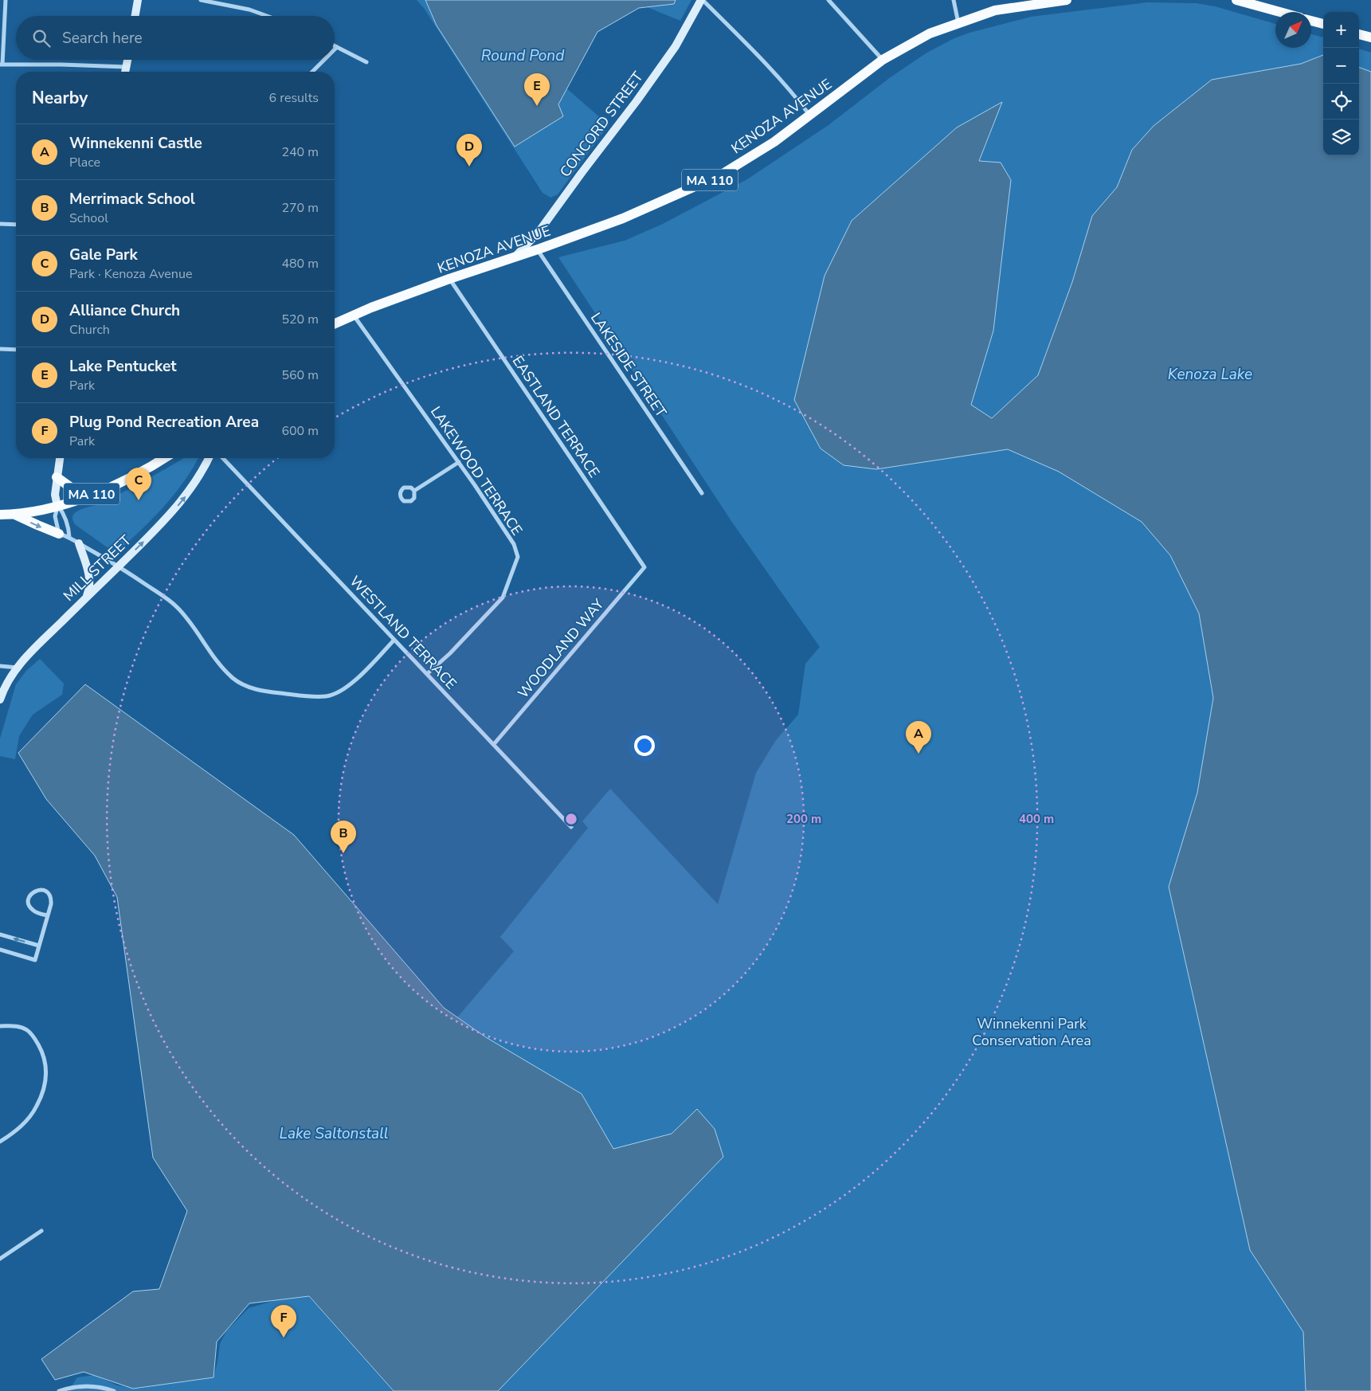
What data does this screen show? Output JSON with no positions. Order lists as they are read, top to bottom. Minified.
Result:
{"streets":{"main road":["KENOZA AVENUE","CONCORD STREET","MA 110","MILL STREET"],"street":["LAKESIDE STREET","EASTLAND TERRACE","LAKEWOOD TERRACE","WESTLAND TERRACE","WOODLAND WAY"]},"crossings":[["KENOZA AVENUE","CONCORD STREET"],["KENOZA AVENUE","LAKESIDE STREET"],["KENOZA AVENUE","EASTLAND TERRACE"],["KENOZA AVENUE","LAKEWOOD TERRACE"],["EASTLAND TERRACE","WOODLAND WAY"],["LAKEWOOD TERRACE","WESTLAND TERRACE"],["WESTLAND TERRACE","WOODLAND WAY"]],"water":["Round Pond","Kenoza Lake","Lake Saltonstall"],"parks":["Winnekenni Park Conservation Area"],"north":"top right","page":{"map_buttons":["+","−"],"search":"Search here","heading":["Nearby","6 results"],"pins":["E","D","C","A","B","F"],"list":[{"mark":"A","name":"Winnekenni Castle","note":"Place","value":"240 m"},{"mark":"B","name":"Merrimack School","note":"School","value":"270 m"},{"mark":"C","name":"Gale Park","note":"Park · Kenoza Avenue","value":"480 m"},{"mark":"D","name":"Alliance Church","note":"Church","value":"520 m"},{"mark":"E","name":"Lake Pentucket","note":"Park","value":"560 m"},{"mark":"F","name":"Plug Pond Recreation Area","note":"Park","value":"600 m"}]},"rings":["200 m","400 m"]}
